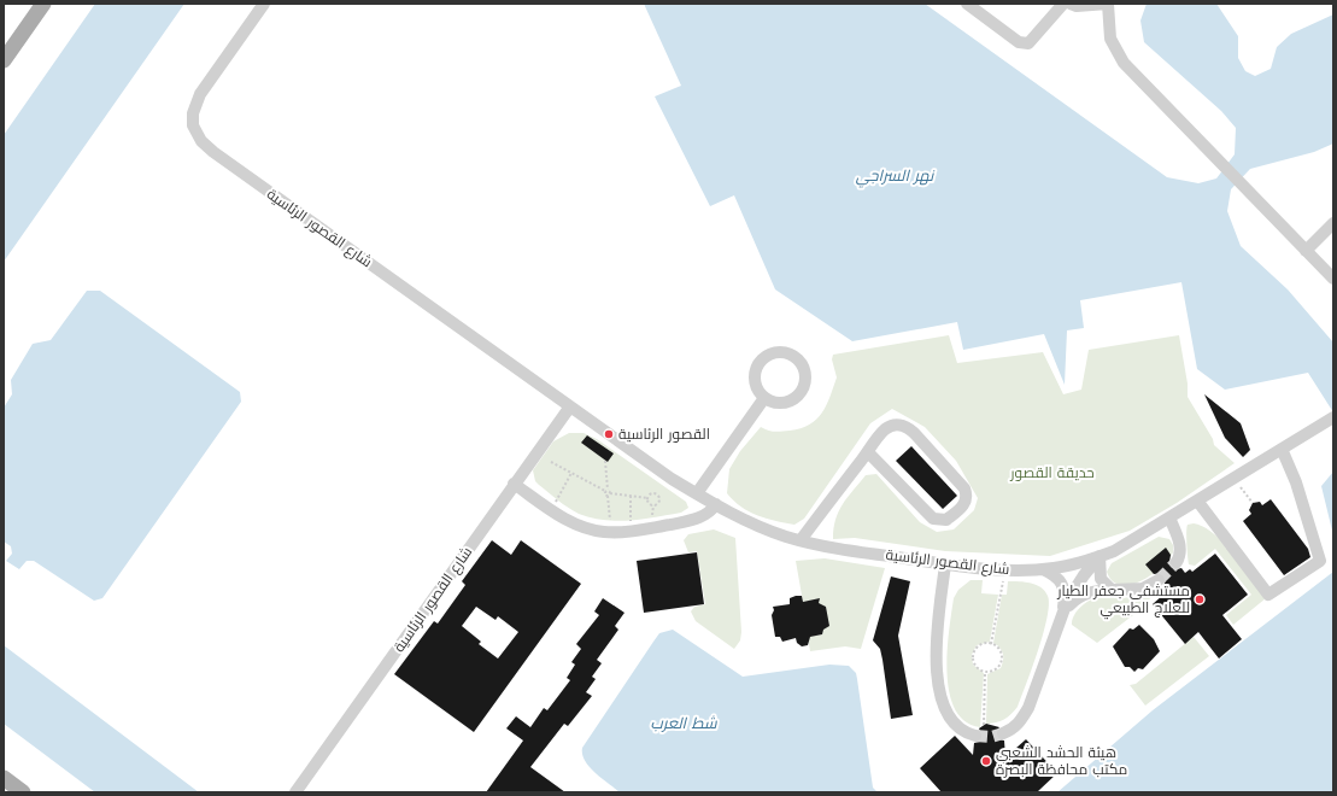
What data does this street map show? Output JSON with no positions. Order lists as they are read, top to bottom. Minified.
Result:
{"streets":{"street":["شارع القصور الرئاسية"]},"water":["نهر السراجي","شط العرب"],"parks":["حديقة القصور"],"places":["القصور الرئاسية","مستشفى جعفر الطيار للعلاج الطبيعي","هيئة الحشد الشعبي مكتب محافظة البصرة"]}
